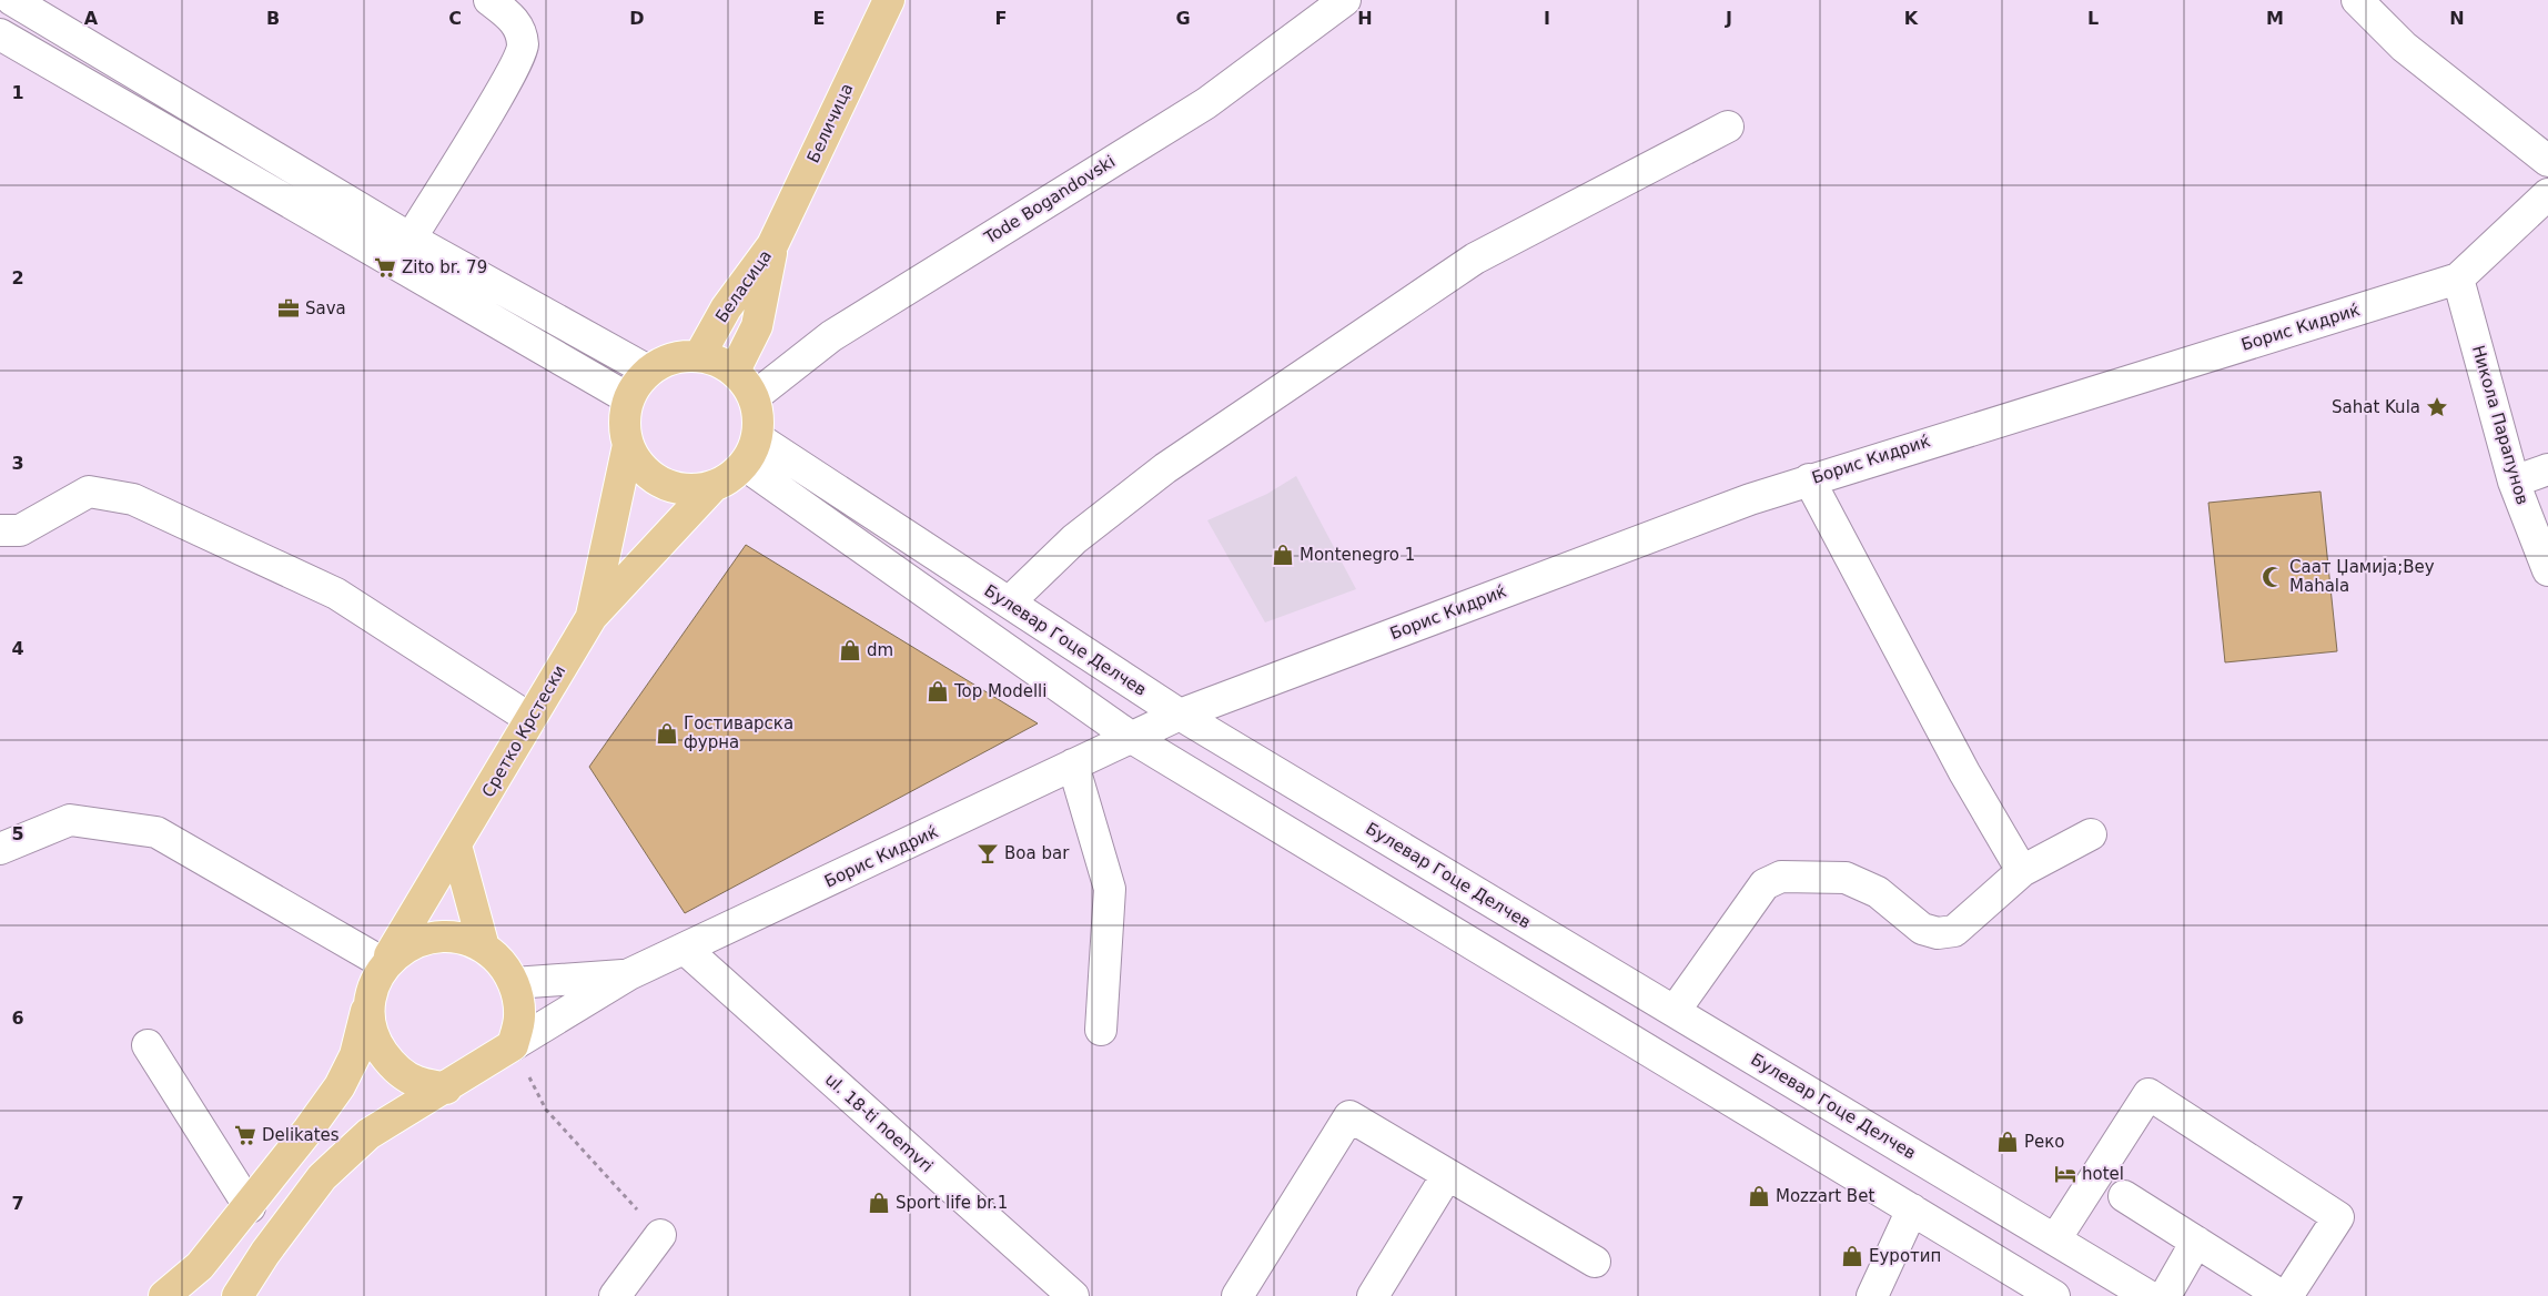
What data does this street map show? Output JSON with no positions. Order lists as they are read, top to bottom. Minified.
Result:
{"streets":{"main road":["Беличица","Беласица","Сретко Крстески"],"street":["Tode Bogandovski","Борис Кидриќ","Никола Парапунов","Булевар Гоце Делчев","ul. 18-ti noemvri"]},"crossings":[["Беличица","Беласица"],["Tode Bogandovski","Беласица"],["Tode Bogandovski","Булевар Гоце Делчев"],["Tode Bogandovski","Сретко Крстески"],["Беласица","Булевар Гоце Делчев"],["Беласица","Сретко Крстески"],["Борис Кидриќ","Никола Парапунов"],["Борис Кидриќ","Булевар Гоце Делчев"],["Борис Кидриќ","ul. 18-ti noemvri"],["Булевар Гоце Делчев","Сретко Крстески"]],"places":{"supermarket":["Zito br. 79","Delikates"],"office":["Sava"],"place":["Sahat Kula"],"shop":["Montenegro 1","dm","Top Modelli","Гостиварска фурна","Реко","Mozzart Bet","Sport life br.1","Еуротип"],"mosque":["Саат Џамија;Bey Mahala"],"bar":["Boa bar"],"hotel":["hotel"]},"grid":{"columns":["A","B","C","D","E","F","G","H","I","J","K","L","M","N"],"rows":["1","2","3","4","5","6","7"]}}
